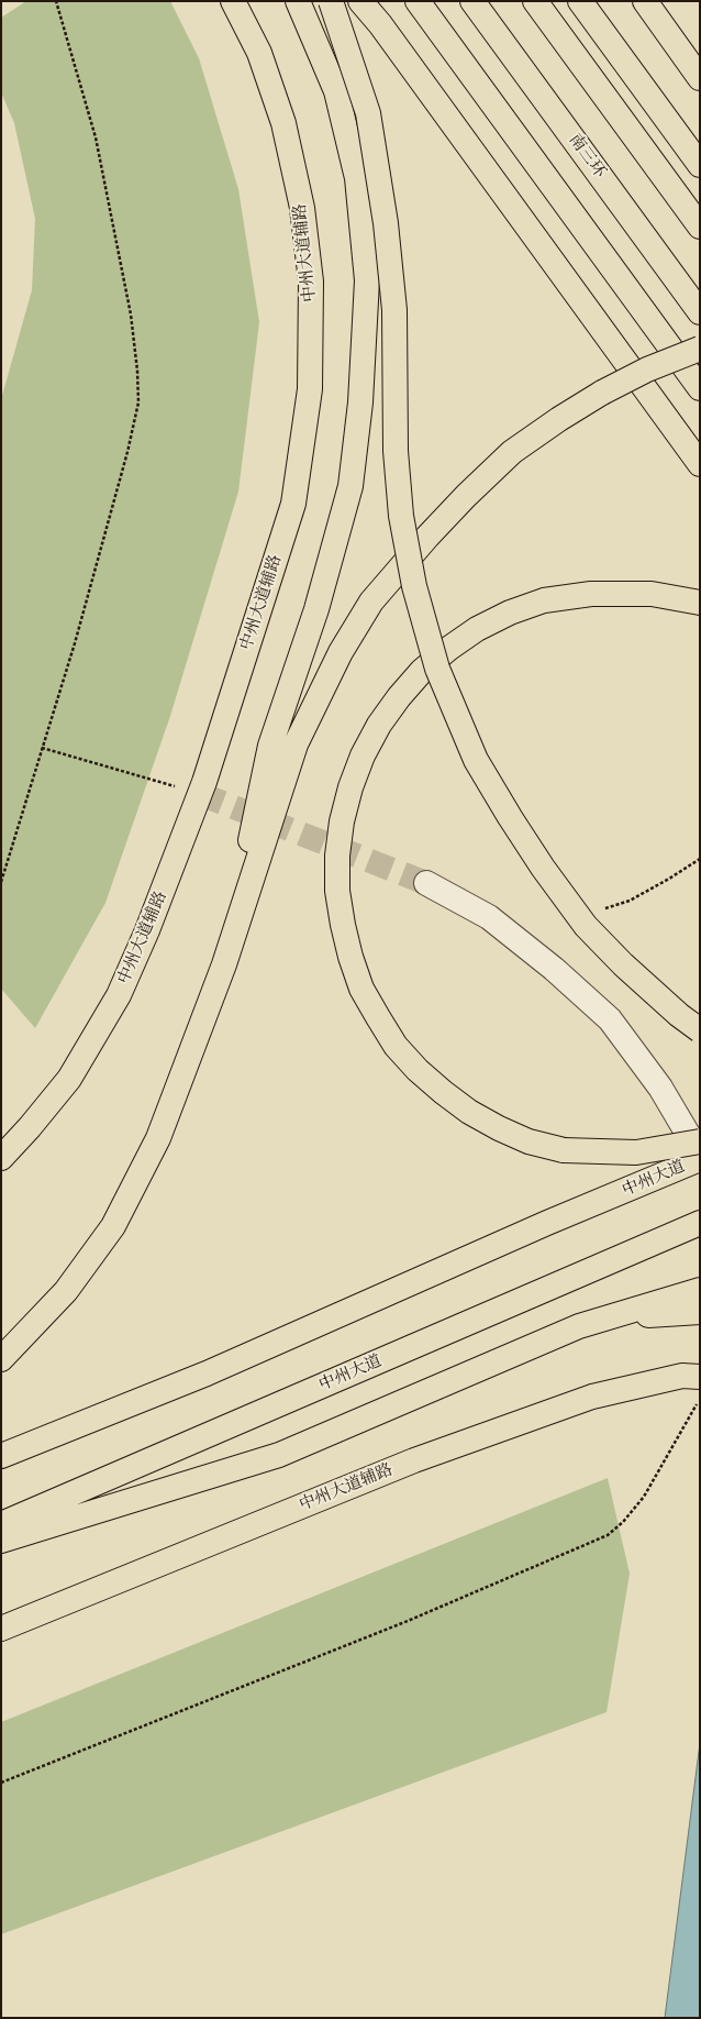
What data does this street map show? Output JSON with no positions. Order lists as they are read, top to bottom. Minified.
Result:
{"streets":{"main road":["南三环","中州大道辅路","中州大道"]}}
